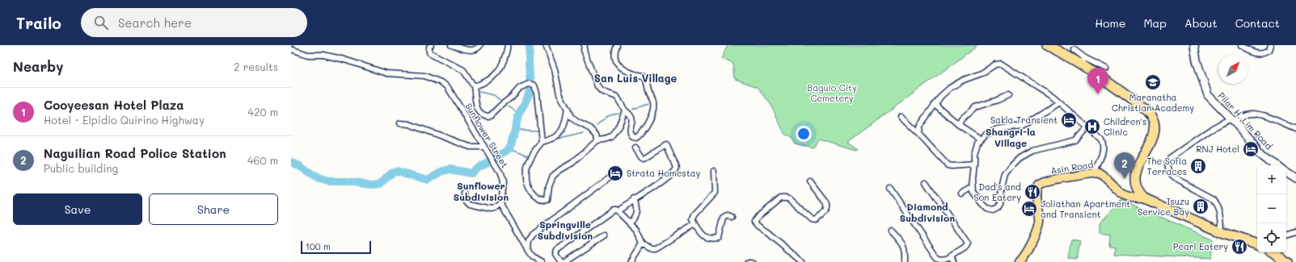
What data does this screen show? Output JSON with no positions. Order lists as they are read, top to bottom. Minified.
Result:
{"streets":{"main road":["Pilar H. Lim Road","Asin Road"],"street":["Sunflower Street"]},"districts":["San Luis Village","Shangri-la Village","Sunflower Subdivision","Diamond Subdivision","Springville Subdivision"],"parks":["Baguio City Cemetery"],"places":{"school or university":["Maranatha Christian Academy"],"hotel":["Sakla Transient","RNJ Hotel","Strata Homestay","Joliathan Apartment and Transient"],"hospital":["Children's Clinic"],"building":["The Sofia Terraces","Isuzu Service Bay"],"restaurant":["Dad's and Son Eatery","Pearl Eatery"]},"scale_bar":"100 m","north":"top right","page":{"header":"Trailo","search":"Search here","nav":["Home","Map","About","Contact"],"heading":["Nearby","2 results"],"pins":["1","2"],"list":[{"mark":"1","name":"Cooyeesan Hotel Plaza","note":"Hotel · Elpidio Quirino Highway","value":"420 m"},{"mark":"2","name":"Naguilian Road Police Station","note":"Public building","value":"460 m"}],"map_buttons":["+","−"],"buttons":["Save","Share"],"scale":"100 m"}}
